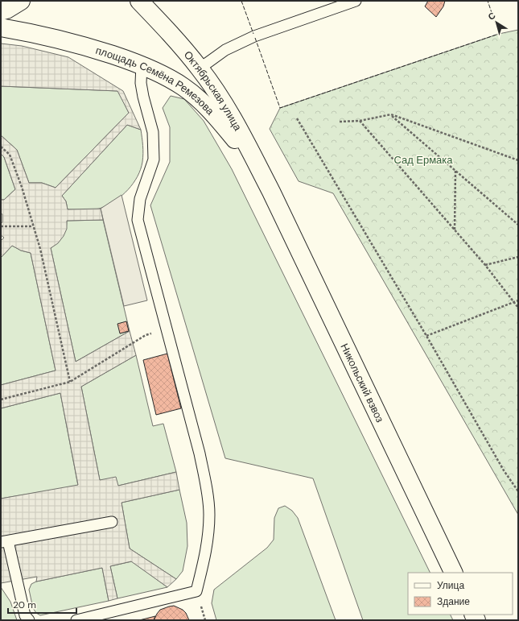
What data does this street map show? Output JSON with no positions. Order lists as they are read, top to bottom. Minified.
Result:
{"streets":{"main road":["площадь Семёна Ремезова","Октябрьская улица","Никольский взвоз"]},"crossings":[["площадь Семёна Ремезова","Октябрьская улица"],["площадь Семёна Ремезова","Никольский взвоз"],["Октябрьская улица","Никольский взвоз"]],"parks":["Сад Ермака"],"legend":["Улица","Здание"],"scale_bar":"20 m","north":"top left"}
